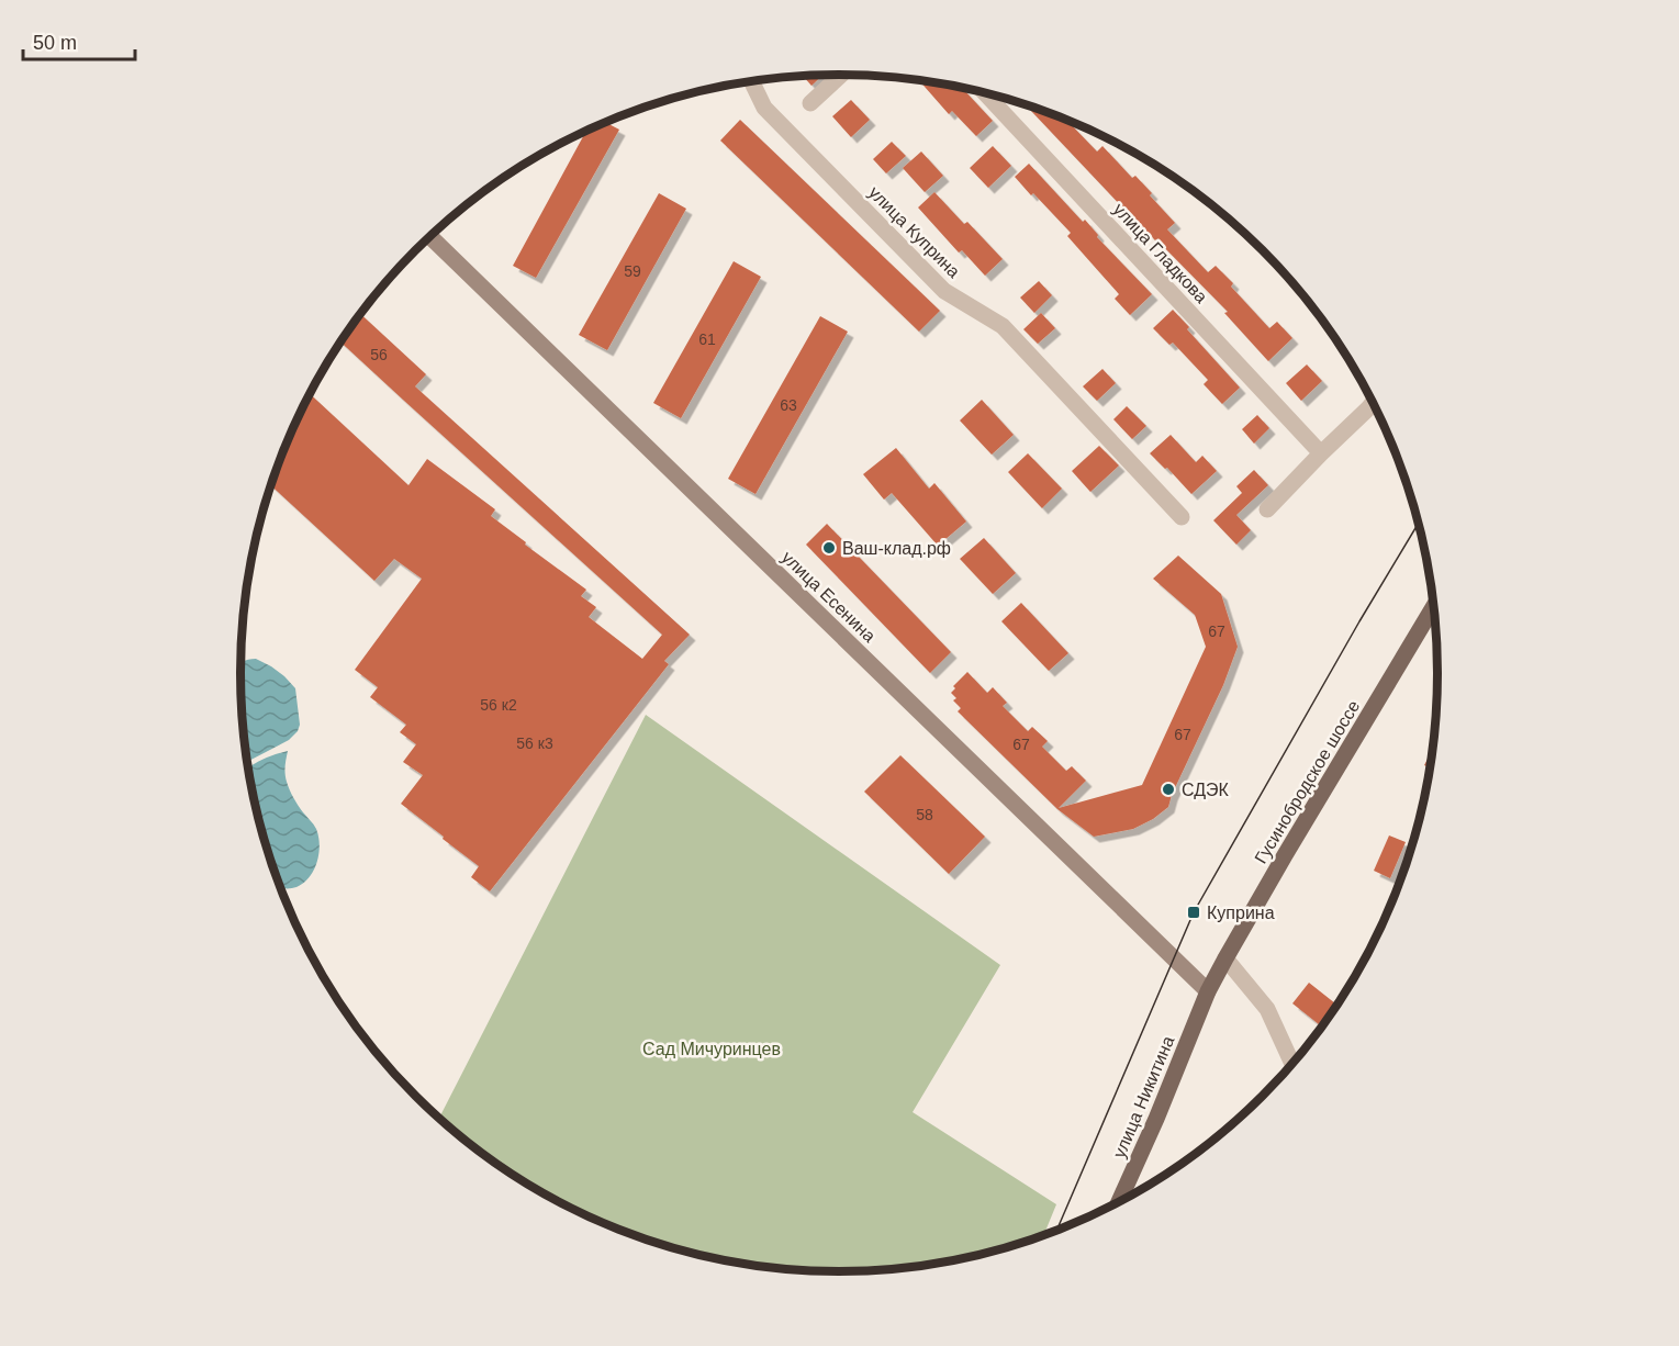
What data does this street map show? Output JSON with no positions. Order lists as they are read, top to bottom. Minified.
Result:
{"streets":{"main road":["Гусинобродское шоссе","улица Никитина"],"street":["улица Куприна","улица Гладкова","улица Есенина"]},"crossings":[["улица Есенина","Гусинобродское шоссе"],["улица Есенина","улица Никитина"],["Гусинобродское шоссе","улица Никитина"]],"parks":["Сад Мичуринцев"],"places":{"other":["Ваш-клад.рф","СДЭК"],"transit":["Куприна"]},"house_numbers":["59","61","56","63","67","56 к2","67","56 к3","67","58"],"scale_bar":"50 m"}
